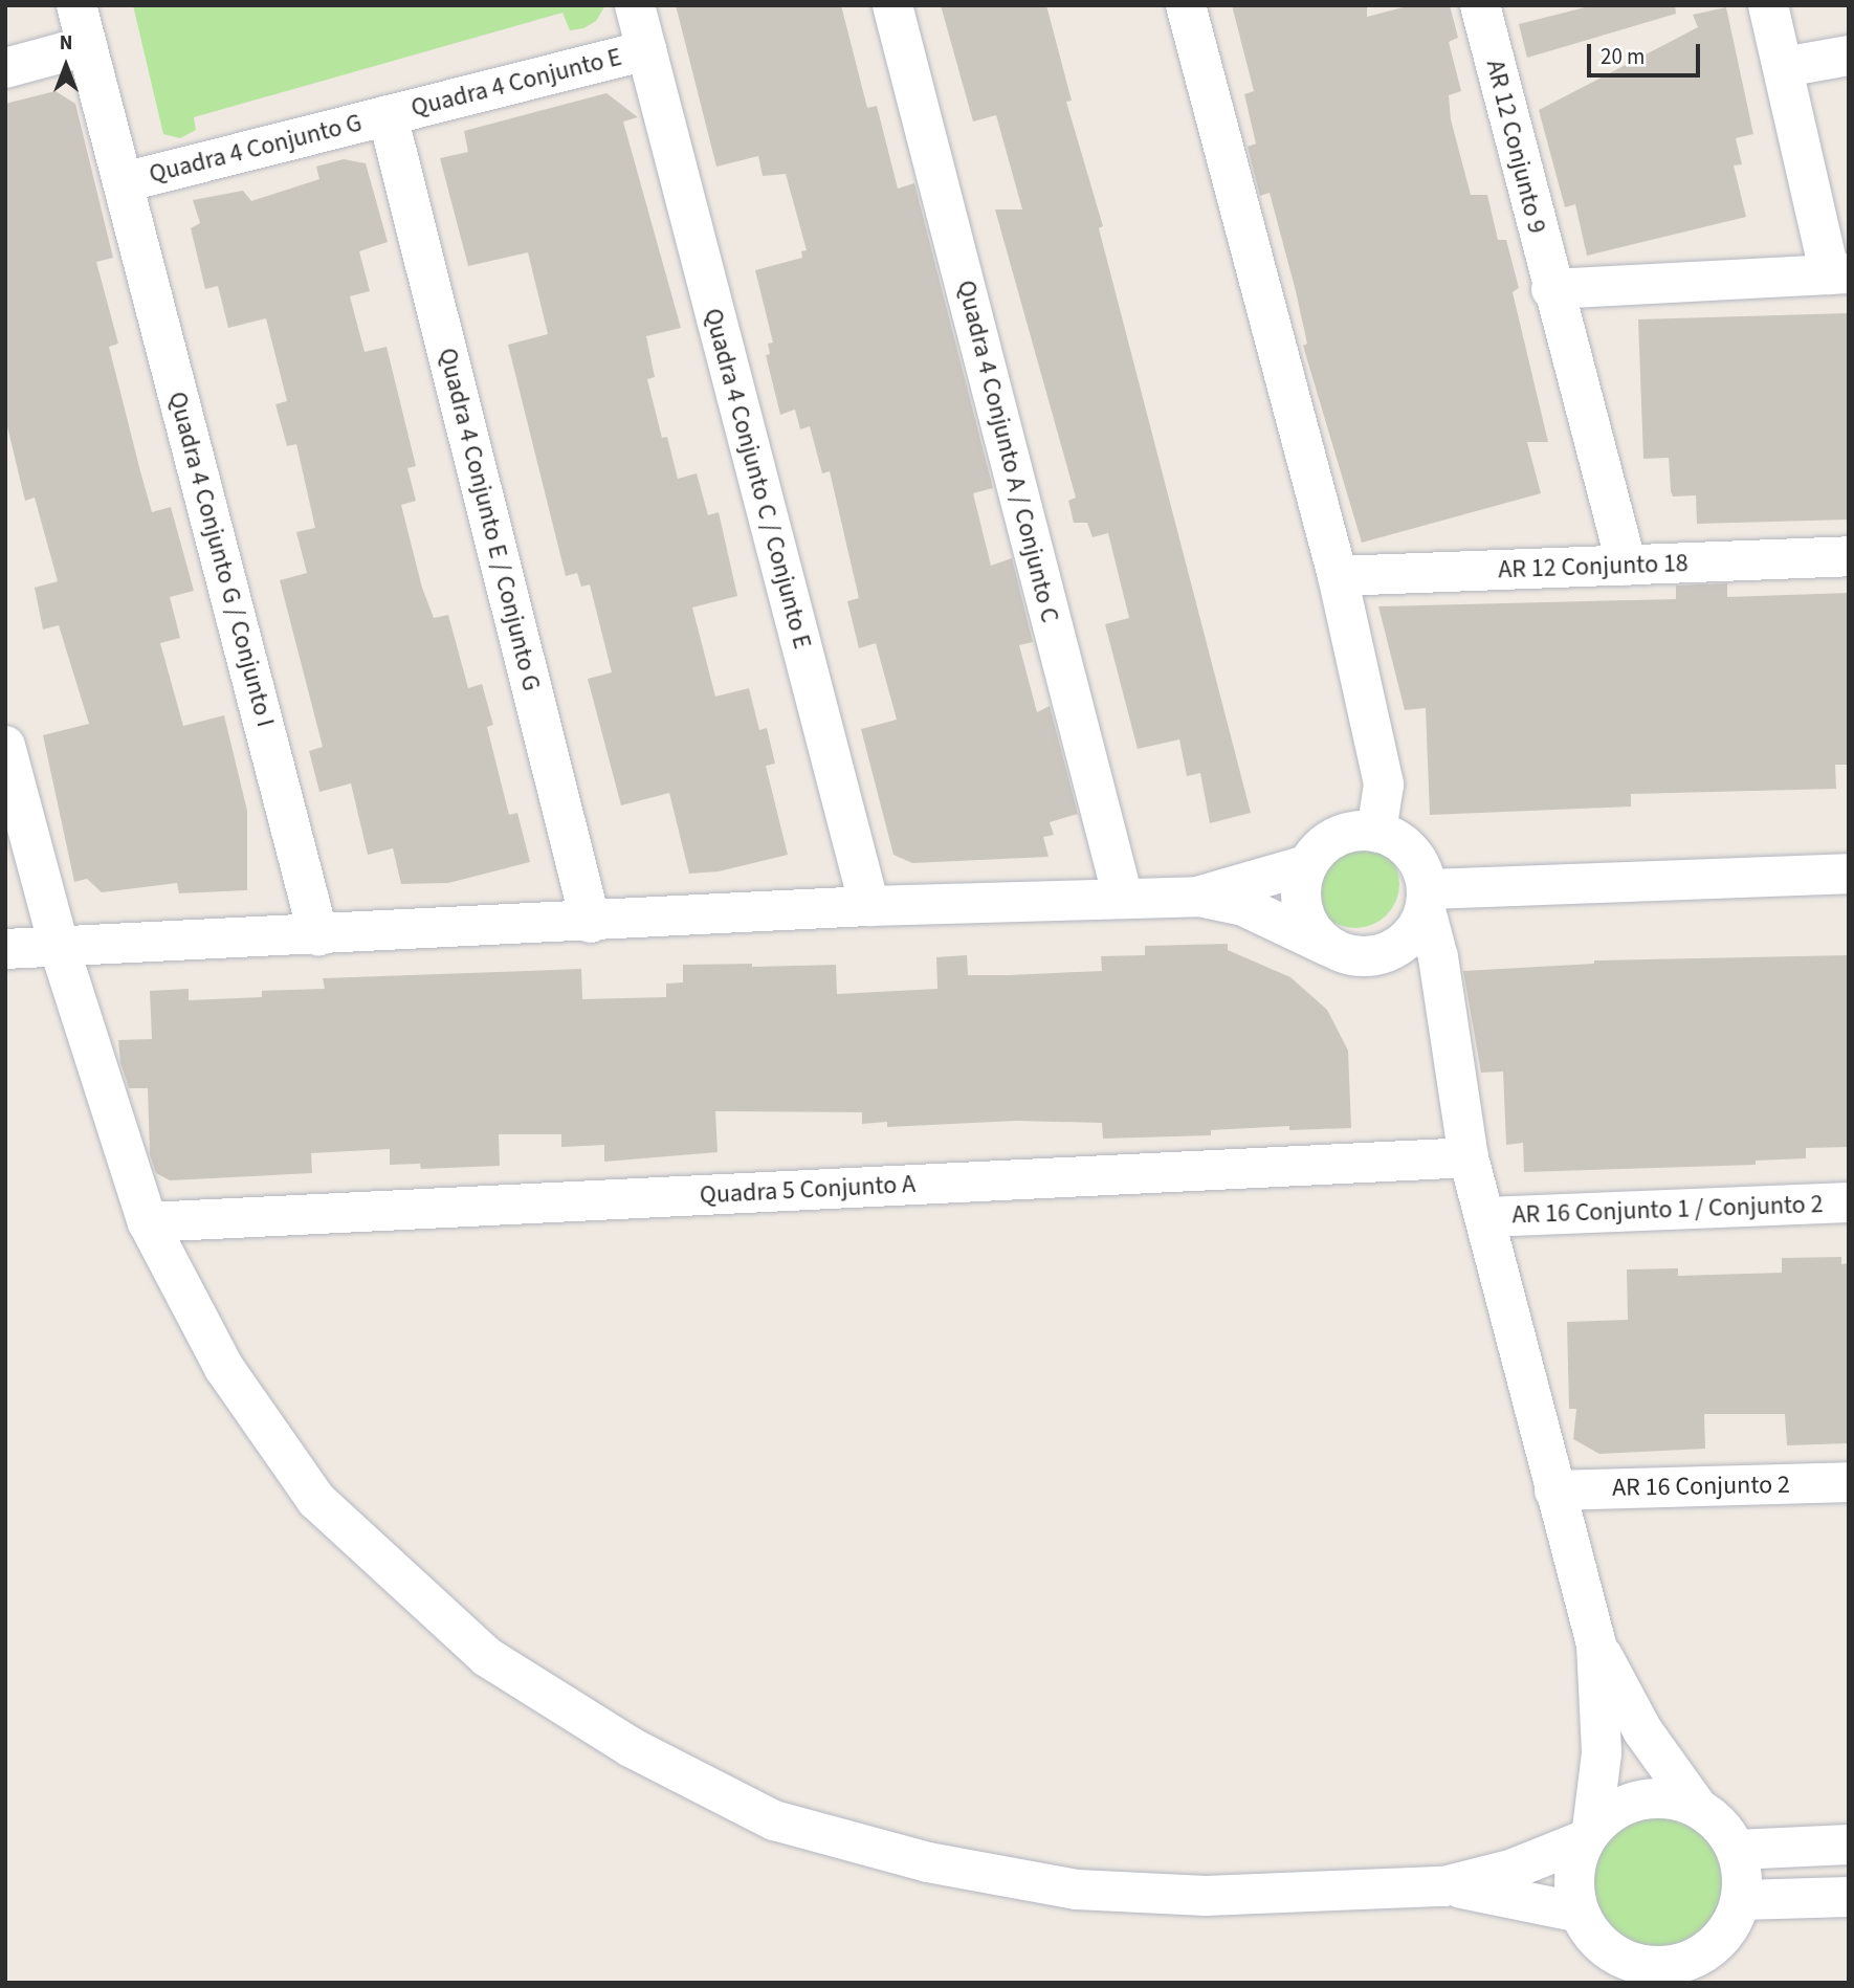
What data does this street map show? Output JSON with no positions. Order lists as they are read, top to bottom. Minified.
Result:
{"streets":{"street":["Quadra 4 Conjunto E","AR 12 Conjunto 9","Quadra 4 Conjunto G","Quadra 4 Conjunto A / Conjunto C","Quadra 4 Conjunto C / Conjunto E","Quadra 4 Conjunto E / Conjunto G","Quadra 4 Conjunto G / Conjunto I","AR 12 Conjunto 18","Quadra 5 Conjunto A","AR 16 Conjunto 1 / Conjunto 2","AR 16 Conjunto 2"]},"crossings":[["Quadra 4 Conjunto E","Quadra 4 Conjunto G"],["Quadra 4 Conjunto E","Quadra 4 Conjunto C / Conjunto E"],["Quadra 4 Conjunto E","Quadra 4 Conjunto E / Conjunto G"],["AR 12 Conjunto 9","AR 12 Conjunto 18"],["Quadra 4 Conjunto G","Quadra 4 Conjunto E / Conjunto G"],["Quadra 4 Conjunto G","Quadra 4 Conjunto G / Conjunto I"]],"scale_bar":"20 m","north":"top"}
